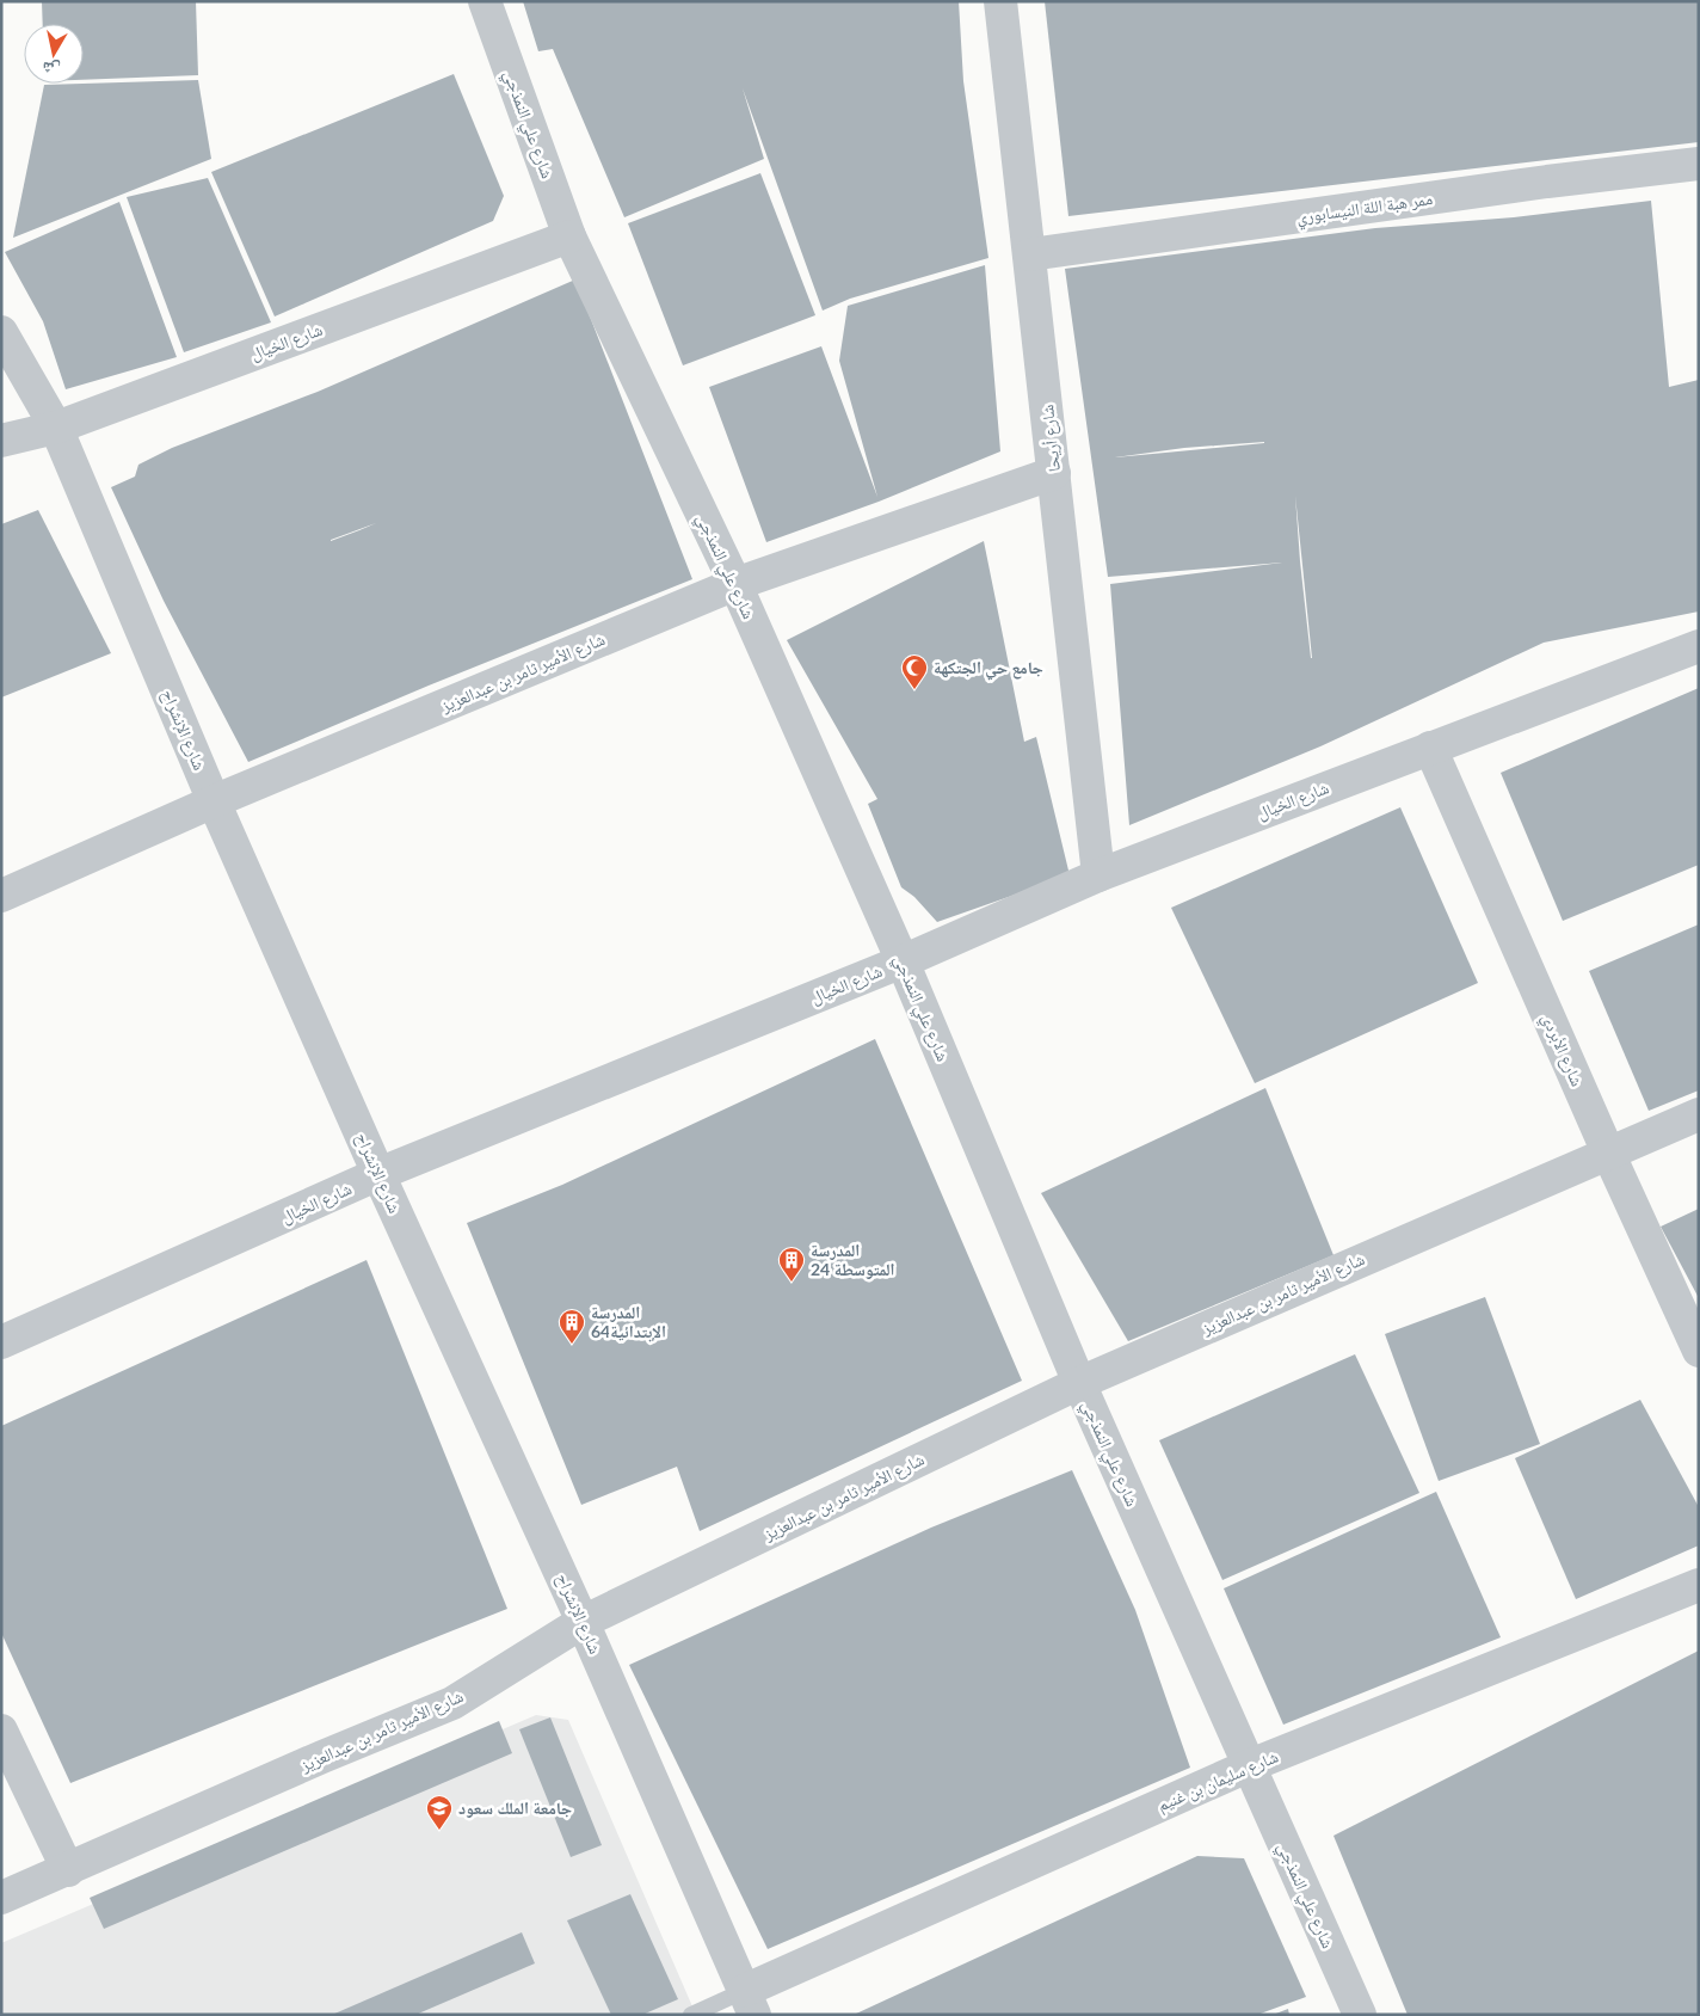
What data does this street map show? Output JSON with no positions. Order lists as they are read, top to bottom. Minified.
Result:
{"streets":{"street":["شارع علي النمذجي","ممر هبة اللة النيسابوري","شارع الخيال","شارع أريحا","شارع الأمير ثامر بن عبدالعزيز","شارع الإنشراح","شارع الأبردي","شارع سليمان بن غنيم"]},"crossings":[["شارع علي النمذجي","شارع الخيال"],["شارع علي النمذجي","شارع الأمير ثامر بن عبدالعزيز"],["شارع علي النمذجي","شارع سليمان بن غنيم"],["ممر هبة اللة النيسابوري","شارع أريحا"],["شارع الخيال","شارع أريحا"],["شارع الخيال","شارع الإنشراح"],["شارع الخيال","شارع الأبردي"],["شارع أريحا","شارع الأمير ثامر بن عبدالعزيز"],["شارع الأمير ثامر بن عبدالعزيز","شارع الإنشراح"],["شارع الأمير ثامر بن عبدالعزيز","شارع الأبردي"],["شارع الإنشراح","شارع سليمان بن غنيم"]],"places":{"mosque":["جامع حي الجتكهة"],"building":["المدرسة المتوسطة 24","المدرسة الإبتدائية64"],"school or university":["جامعة الملك سعود"]},"north":"bottom"}
